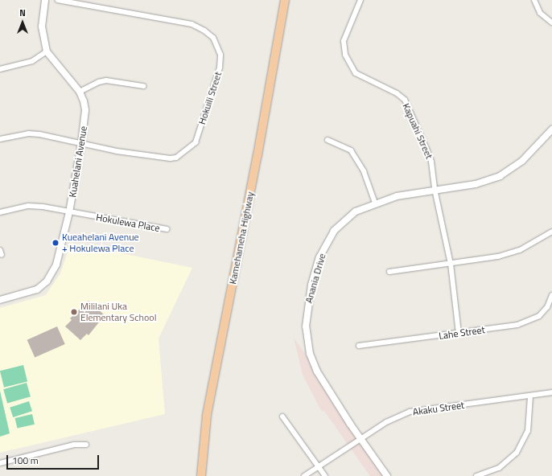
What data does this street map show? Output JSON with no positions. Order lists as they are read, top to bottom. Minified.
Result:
{"streets":{"main road":["Kamehameha Highway"],"street":["Hokuili Street","Kapuahi Street","Kuahelani Avenue","Hokulewa Place","Anania Drive","Lahe Street","Akaku Street"]},"crossings":[["Hokuili Street","Kuahelani Avenue"],["Kapuahi Street","Anania Drive"],["Kapuahi Street","Lahe Street"],["Kuahelani Avenue","Hokulewa Place"],["Anania Drive","Akaku Street"]],"places":["Kueahelani Avenue + Hokulewa Place","Mililani Uka Elementary School"],"scale_bar":"100 m","north":"top"}
